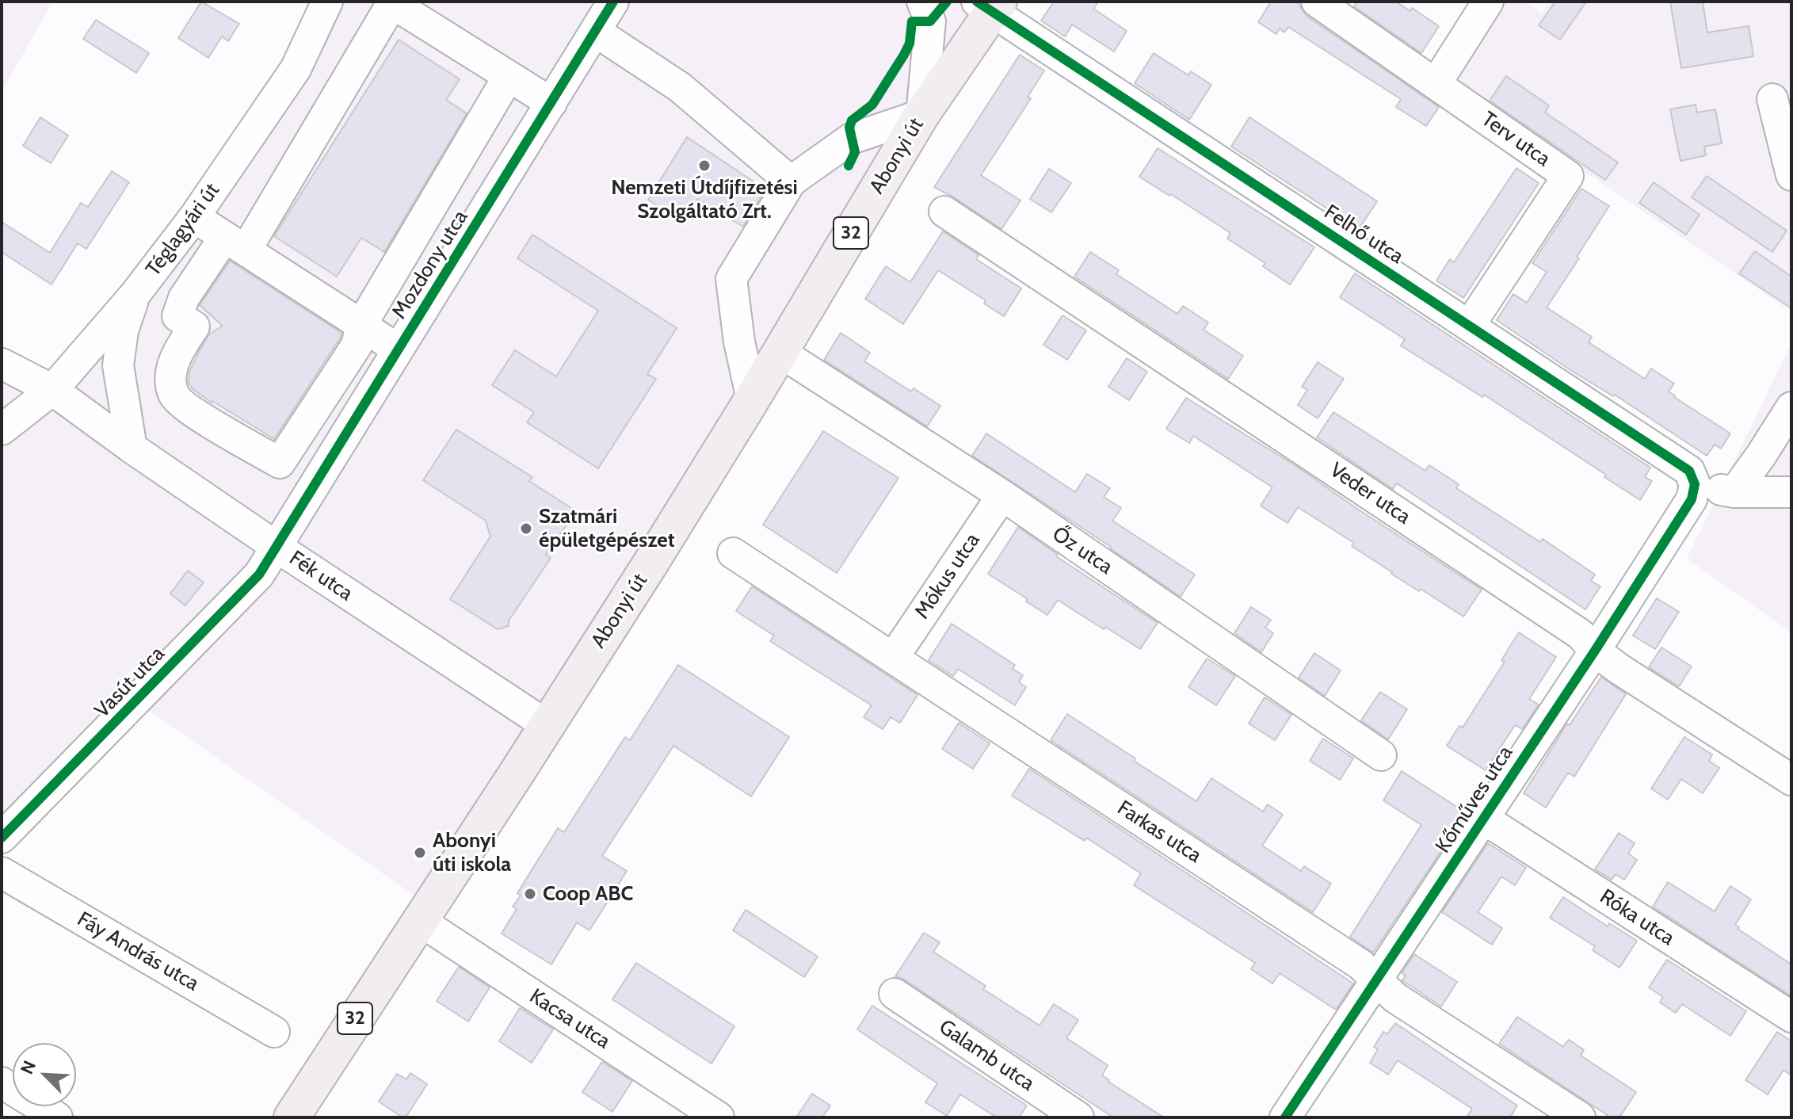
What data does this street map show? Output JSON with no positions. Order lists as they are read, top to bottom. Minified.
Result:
{"streets":{"main road":["Abonyi út","32"],"street":["Terv utca","Téglagyári út","Felhő utca","Mozdony utca","Veder utca","Őz utca","Fék utca","Mókus utca","Vasút utca","Kőműves utca","Farkas utca","Róka utca","Fáy András utca","Kacsa utca","Galamb utca"]},"crossings":[["Terv utca","Felhő utca"],["Abonyi út","Felhő utca"],["Abonyi út","Őz utca"],["Abonyi út","Fék utca"],["Abonyi út","Kacsa utca"],["Téglagyári út","Fék utca"],["Felhő utca","Kőműves utca"],["Mozdony utca","Fék utca"],["Mozdony utca","Vasút utca"],["Veder utca","Kőműves utca"],["Őz utca","Mókus utca"],["Fék utca","Vasút utca"],["Mókus utca","Farkas utca"],["Kőműves utca","Farkas utca"],["Kőműves utca","Róka utca"]],"places":["Nemzeti Útdíjfizetési Szolgáltató Zrt.","Szatmári épületgépészet","Abonyi úti iskola","Coop ABC"],"north":"top left"}
